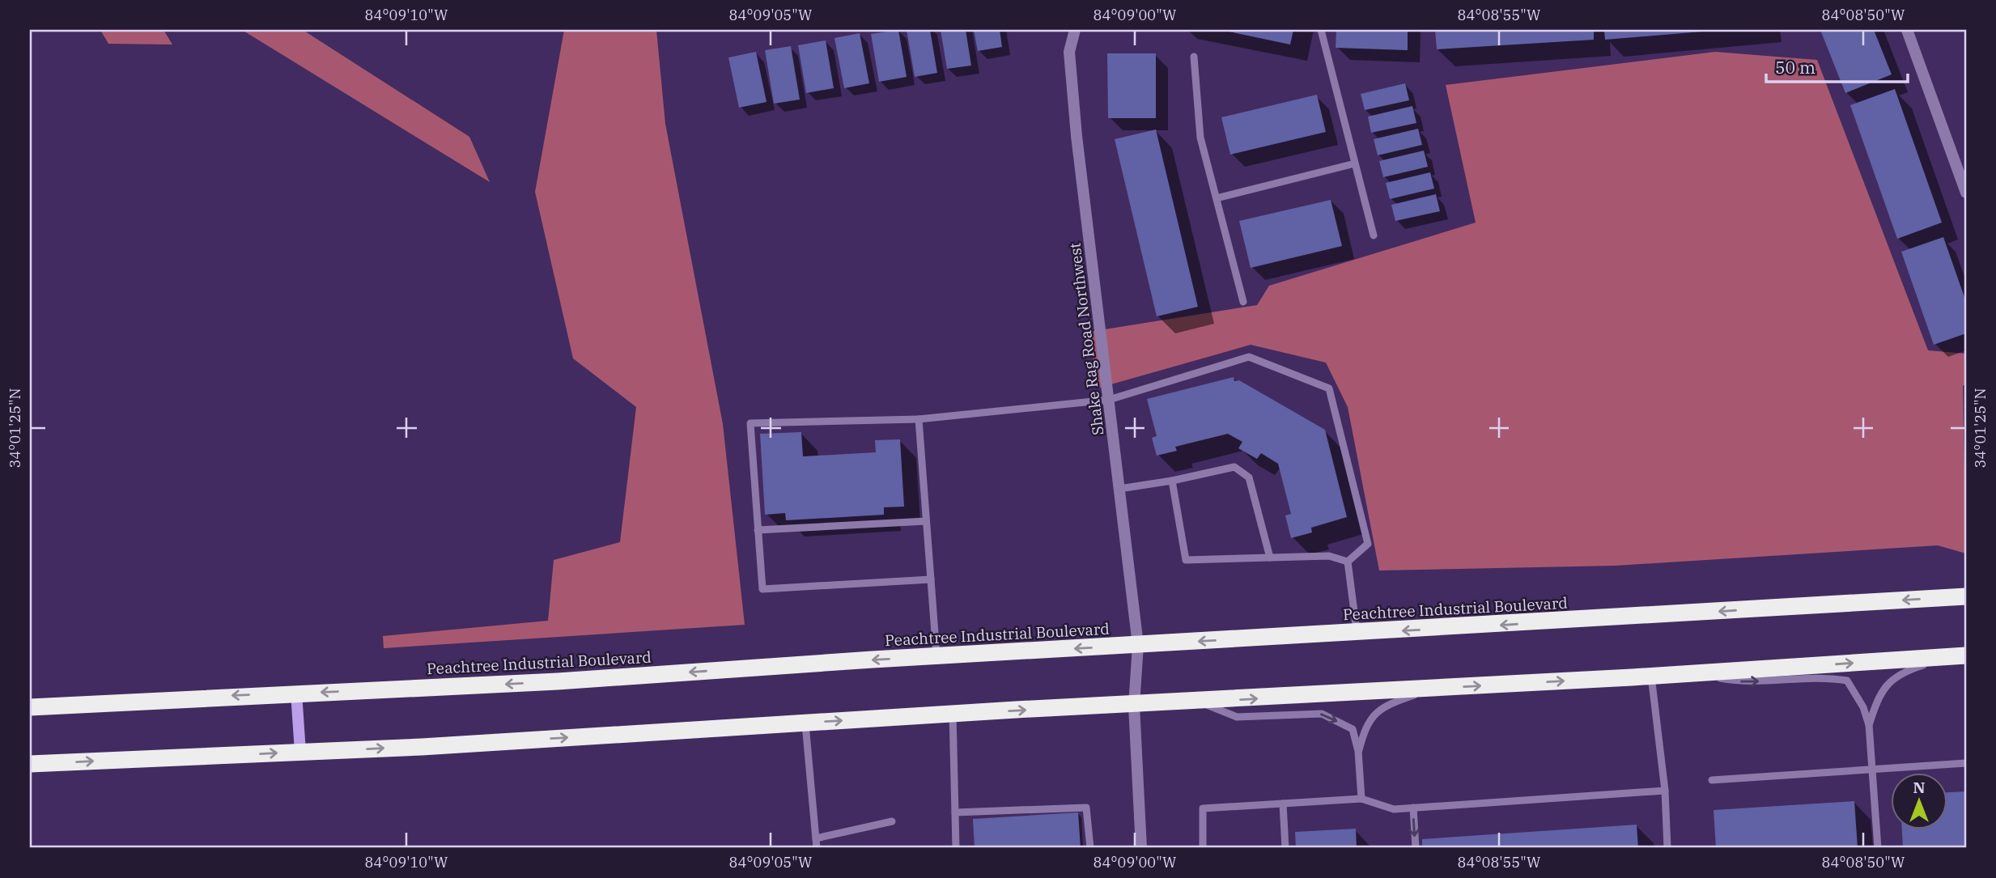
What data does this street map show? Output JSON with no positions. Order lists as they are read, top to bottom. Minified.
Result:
{"streets":{"highway":["Peachtree Industrial Boulevard"],"street":["Shake Rag Road Northwest"]},"crossings":[["Shake Rag Road Northwest","Peachtree Industrial Boulevard"]],"scale_bar":"50 m","north":"top","coordinates":["84°09'10\"W","84°09'05\"W","84°09'00\"W","84°08'55\"W","84°08'50\"W","34°01'25\"N"]}
